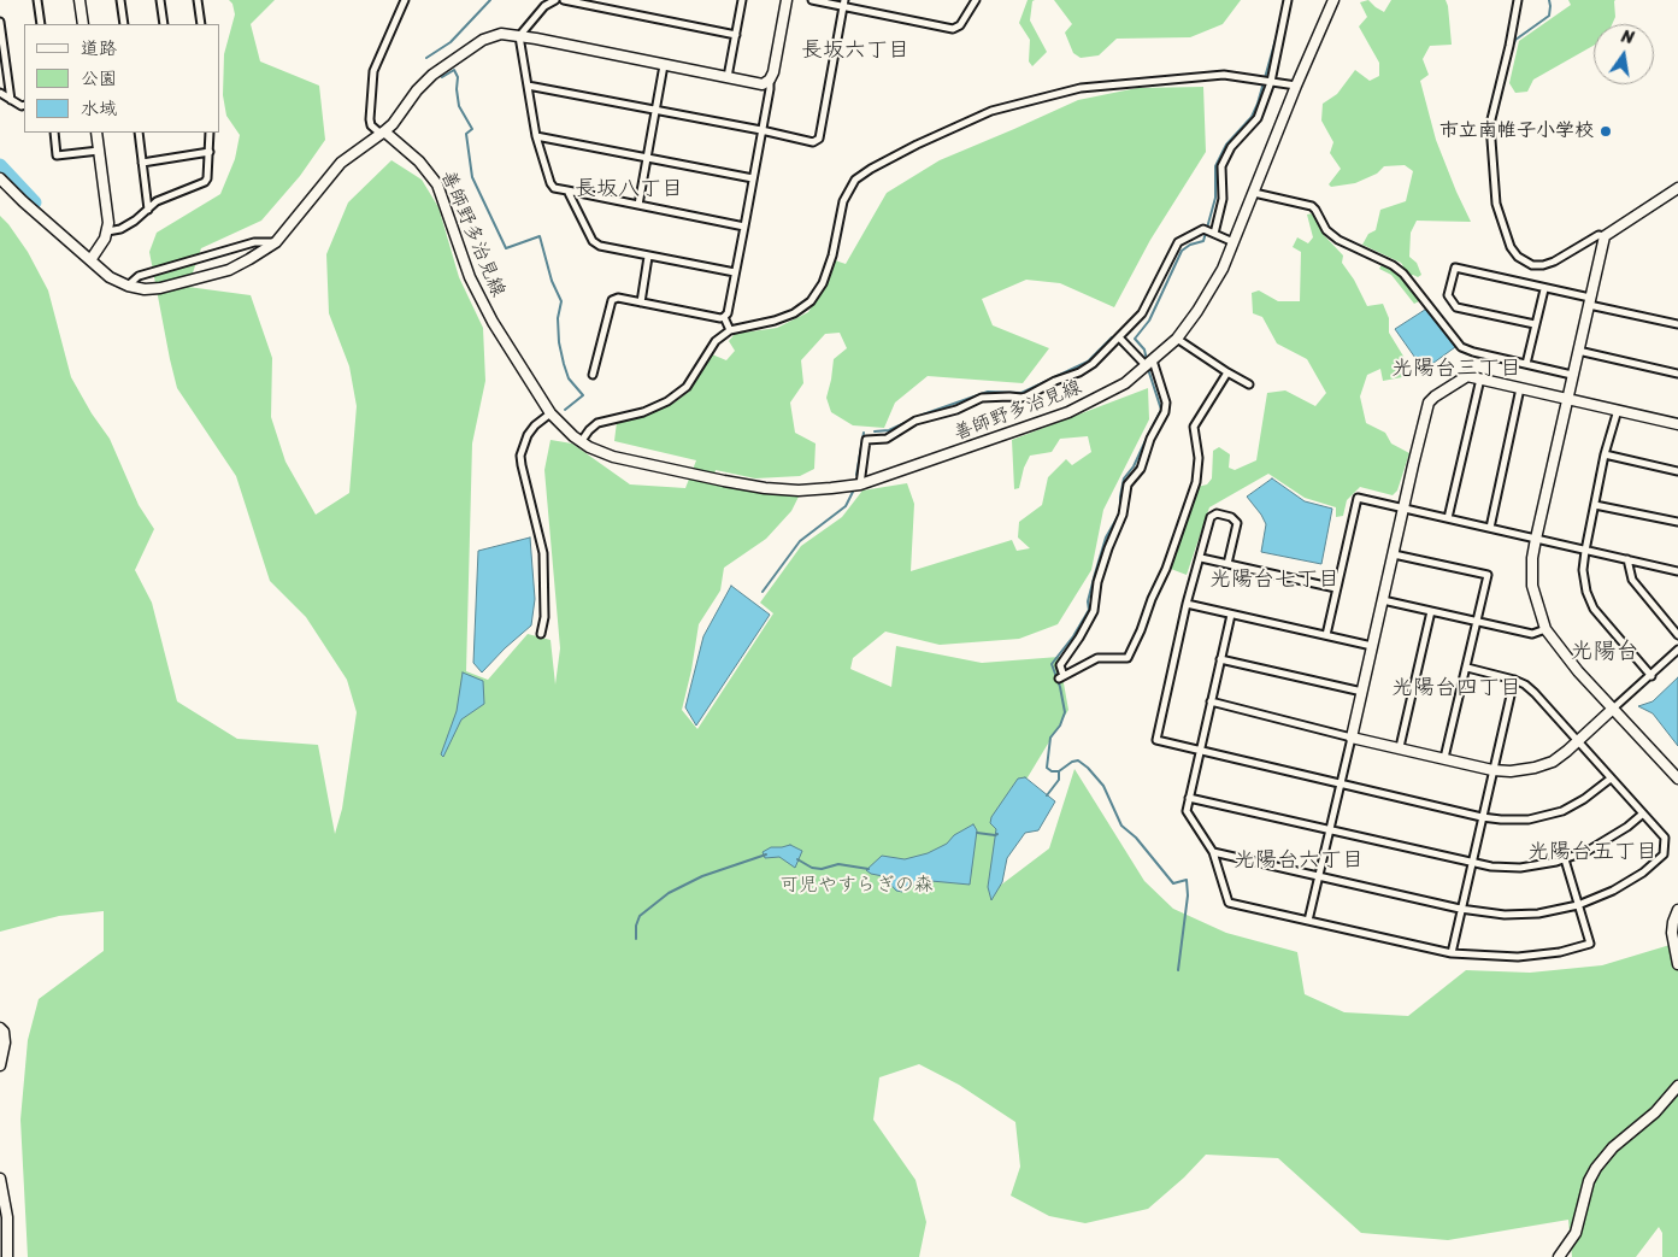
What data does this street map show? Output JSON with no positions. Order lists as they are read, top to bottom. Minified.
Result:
{"streets":{"street":["善師野多治見線"]},"districts":["長坂六丁目","長坂八丁目","光陽台三丁目","光陽台七丁目","光陽台","光陽台四丁目","光陽台五丁目","光陽台六丁目"],"parks":["可児やすらぎの森"],"places":["市立南帷子小学校"],"legend":["道路","公園","水域"],"north":"top"}
